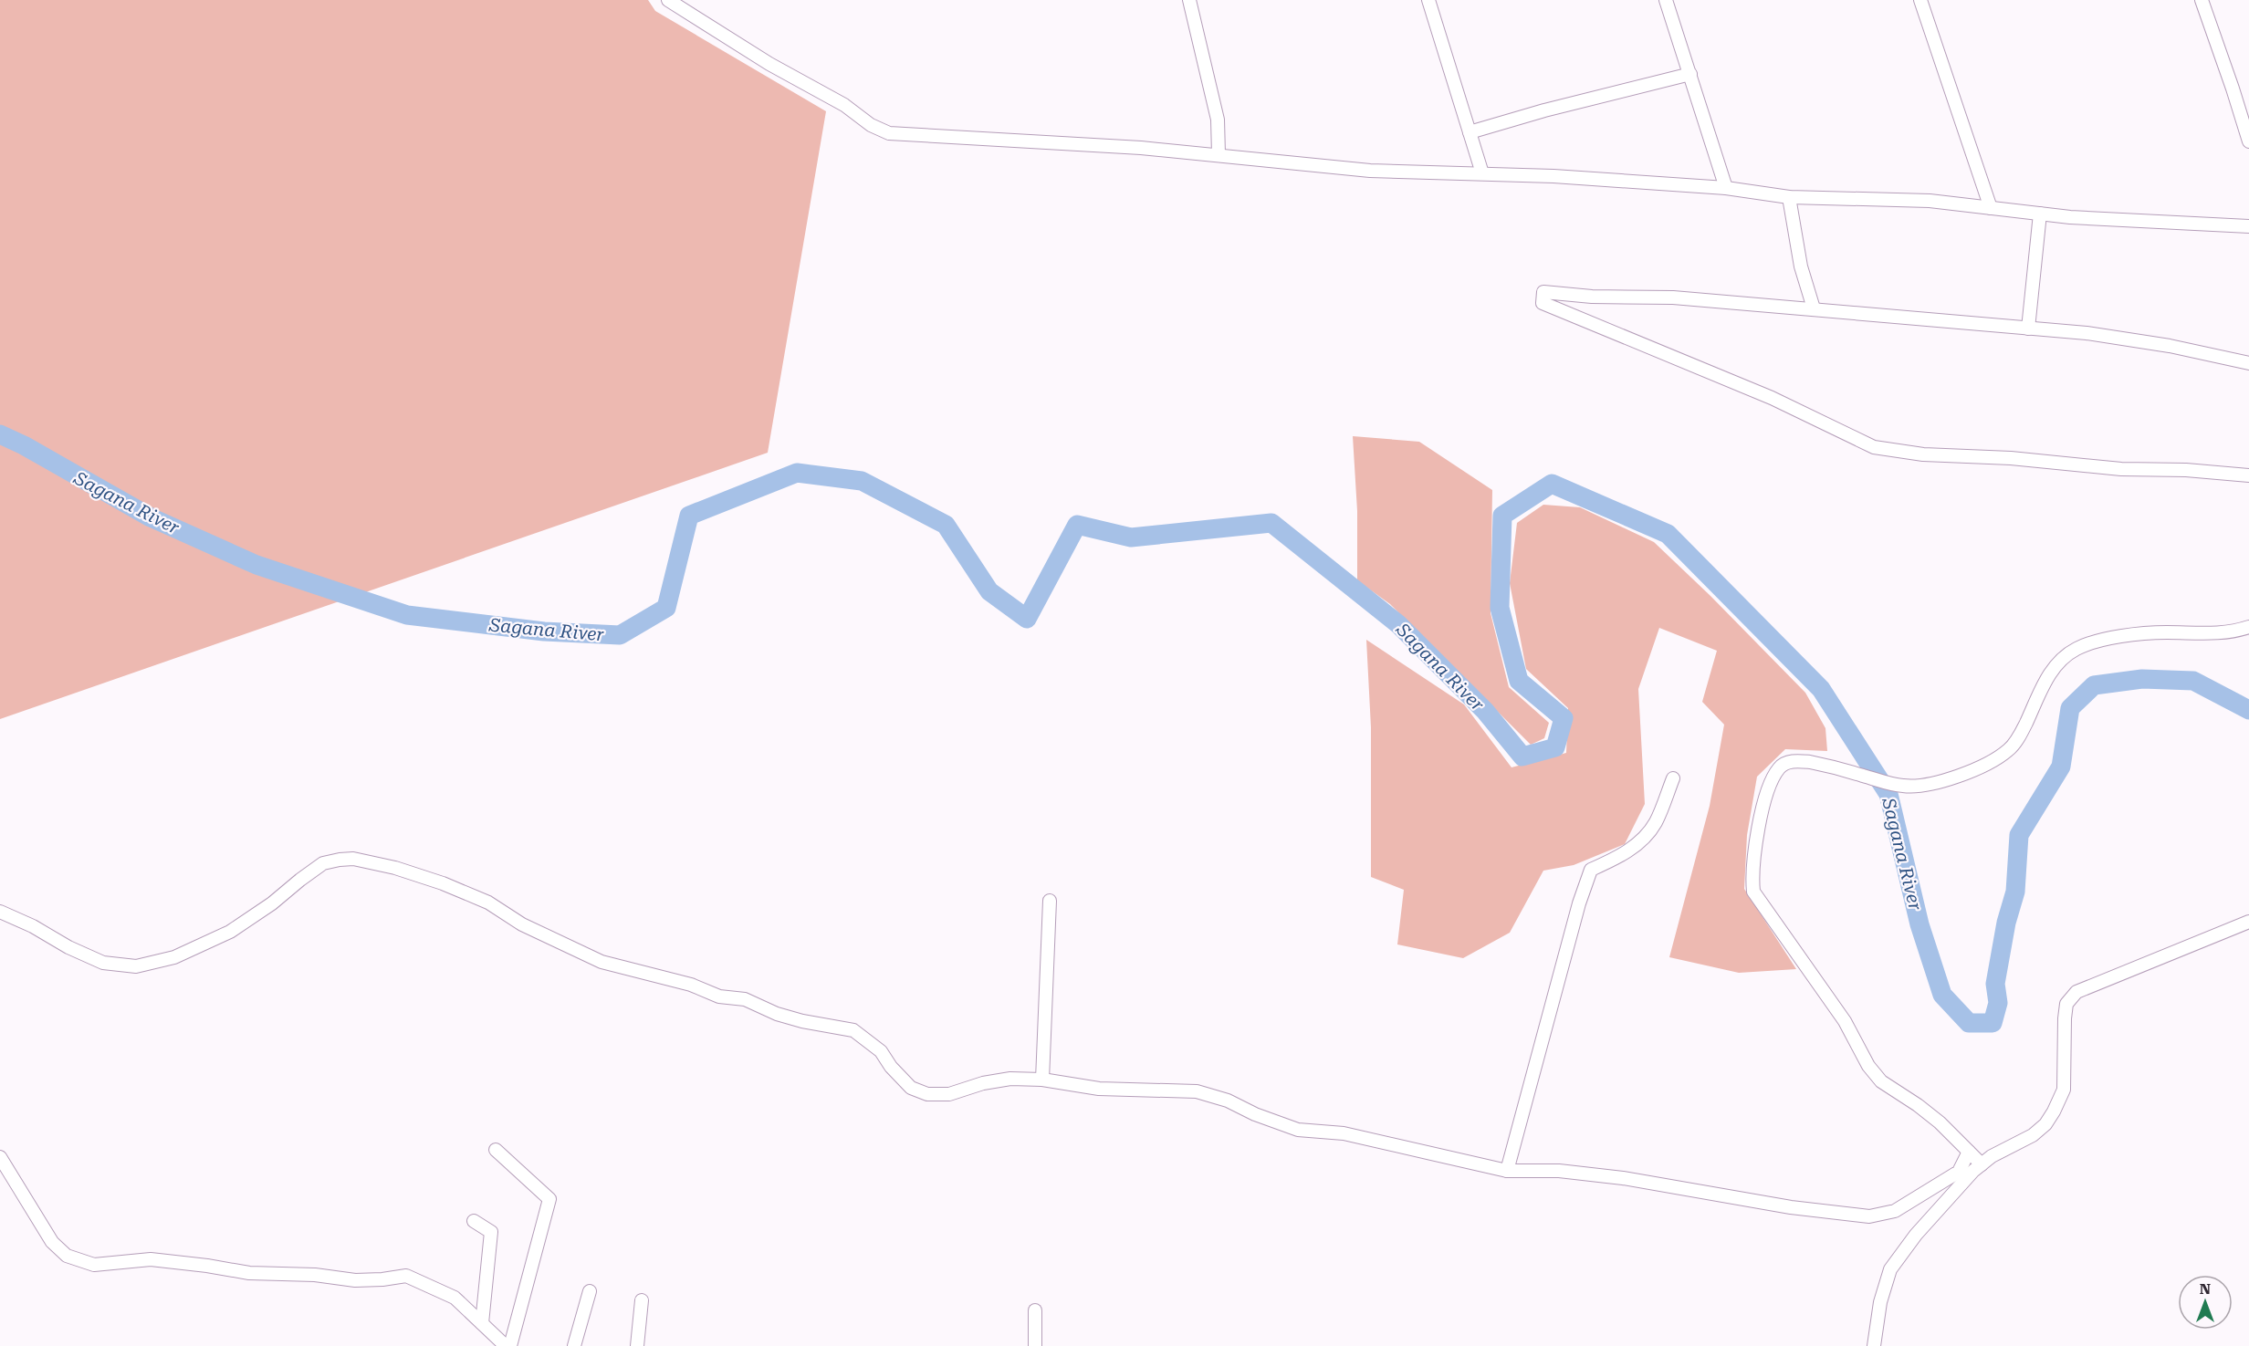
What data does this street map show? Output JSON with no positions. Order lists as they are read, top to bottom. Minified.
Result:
{"water":["Sagana River"],"north":"top"}
